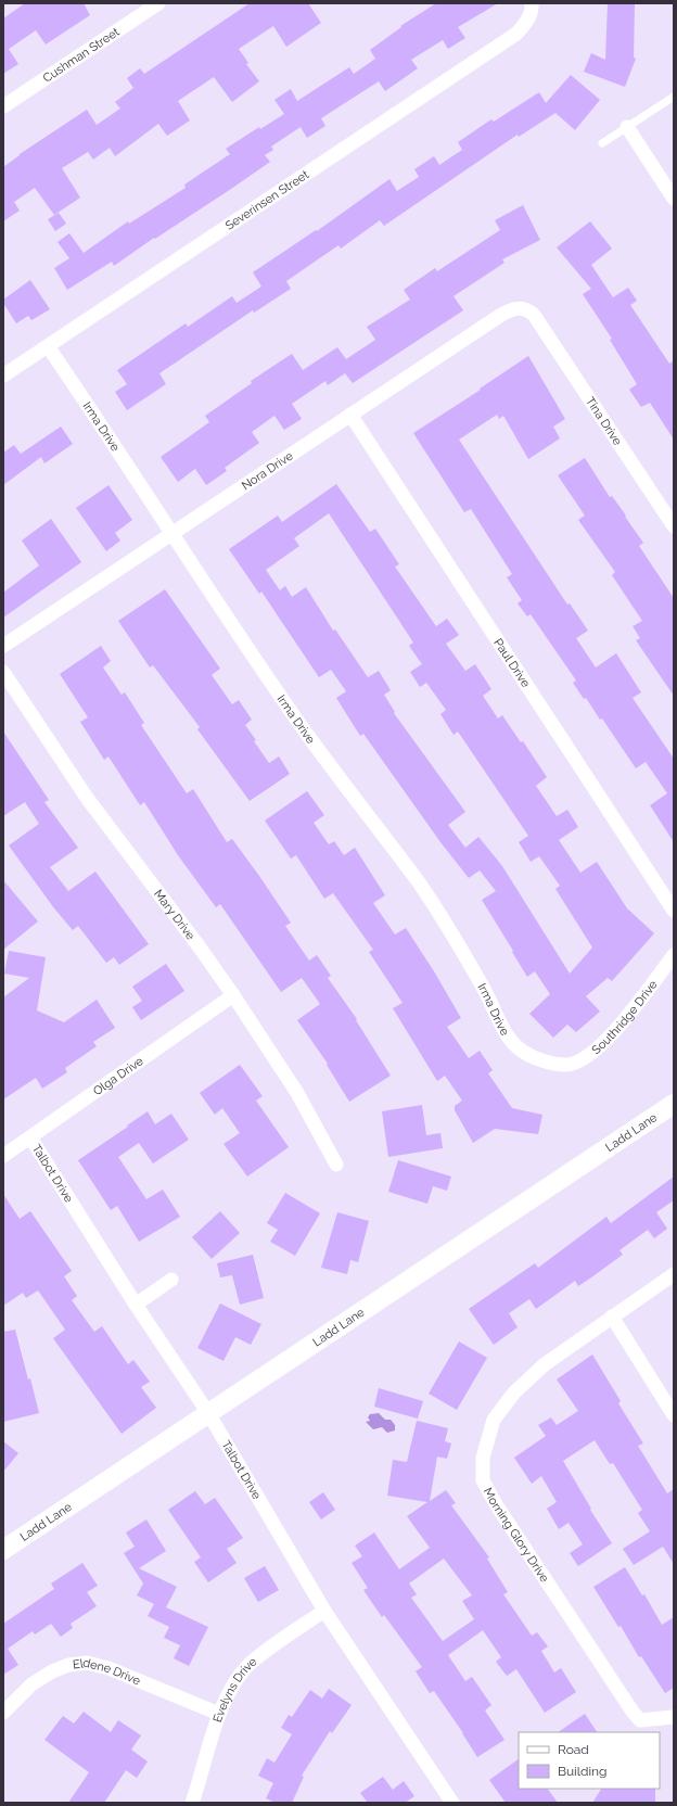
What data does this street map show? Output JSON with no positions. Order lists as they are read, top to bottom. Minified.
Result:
{"streets":{"street":["Cushman Street","Severinsen Street","Tina Drive","Irma Drive","Nora Drive","Paul Drive","Mary Drive","Southridge Drive","Olga Drive","Ladd Lane","Talbot Drive","Morning Glory Drive","Eldene Drive","Evelyns Drive"]},"crossings":[["Severinsen Street","Irma Drive"],["Tina Drive","Nora Drive"],["Irma Drive","Nora Drive"],["Irma Drive","Southridge Drive"],["Nora Drive","Paul Drive"],["Mary Drive","Olga Drive"],["Olga Drive","Talbot Drive"],["Ladd Lane","Talbot Drive"],["Talbot Drive","Evelyns Drive"],["Eldene Drive","Evelyns Drive"]],"legend":["Road","Building"]}
